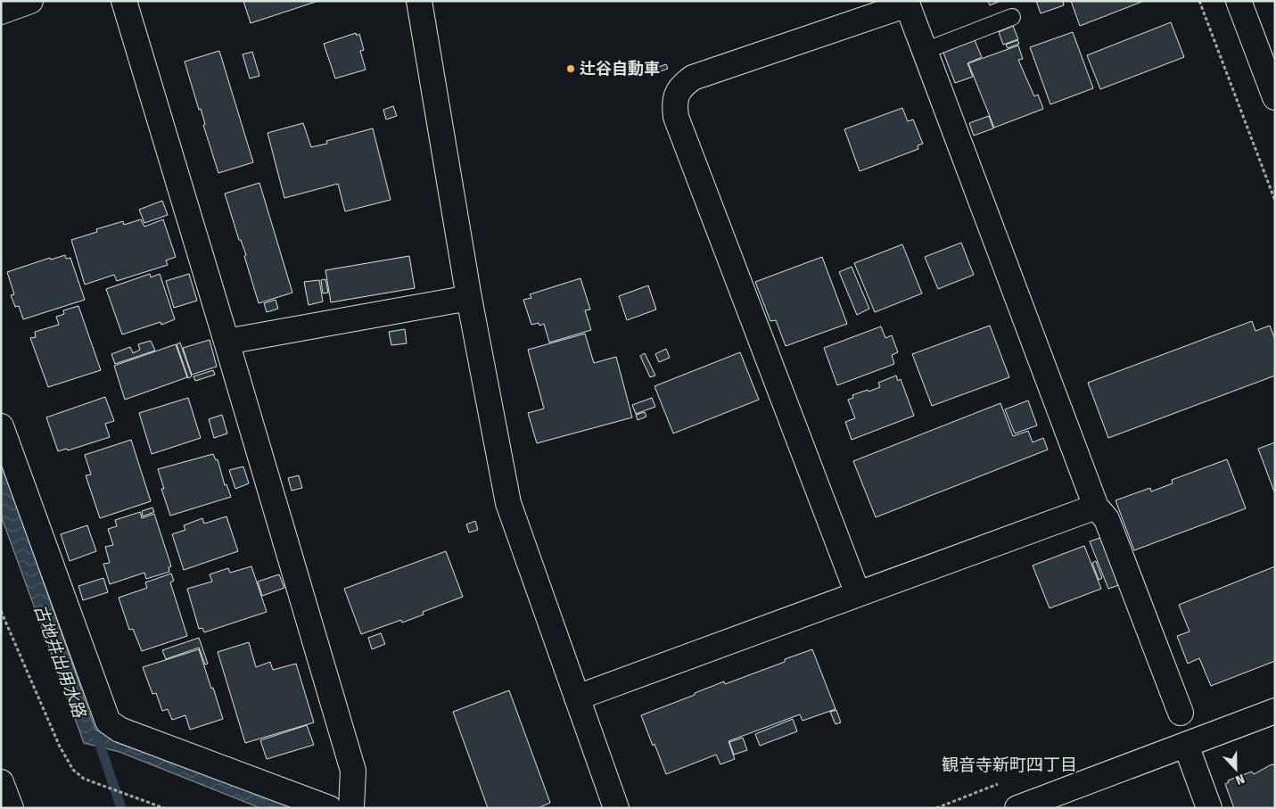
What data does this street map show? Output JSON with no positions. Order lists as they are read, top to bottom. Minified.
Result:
{"districts":["観音寺新町四丁目"],"water":["古地井出用水路"],"places":["辻谷自動車"],"north":"bottom"}
